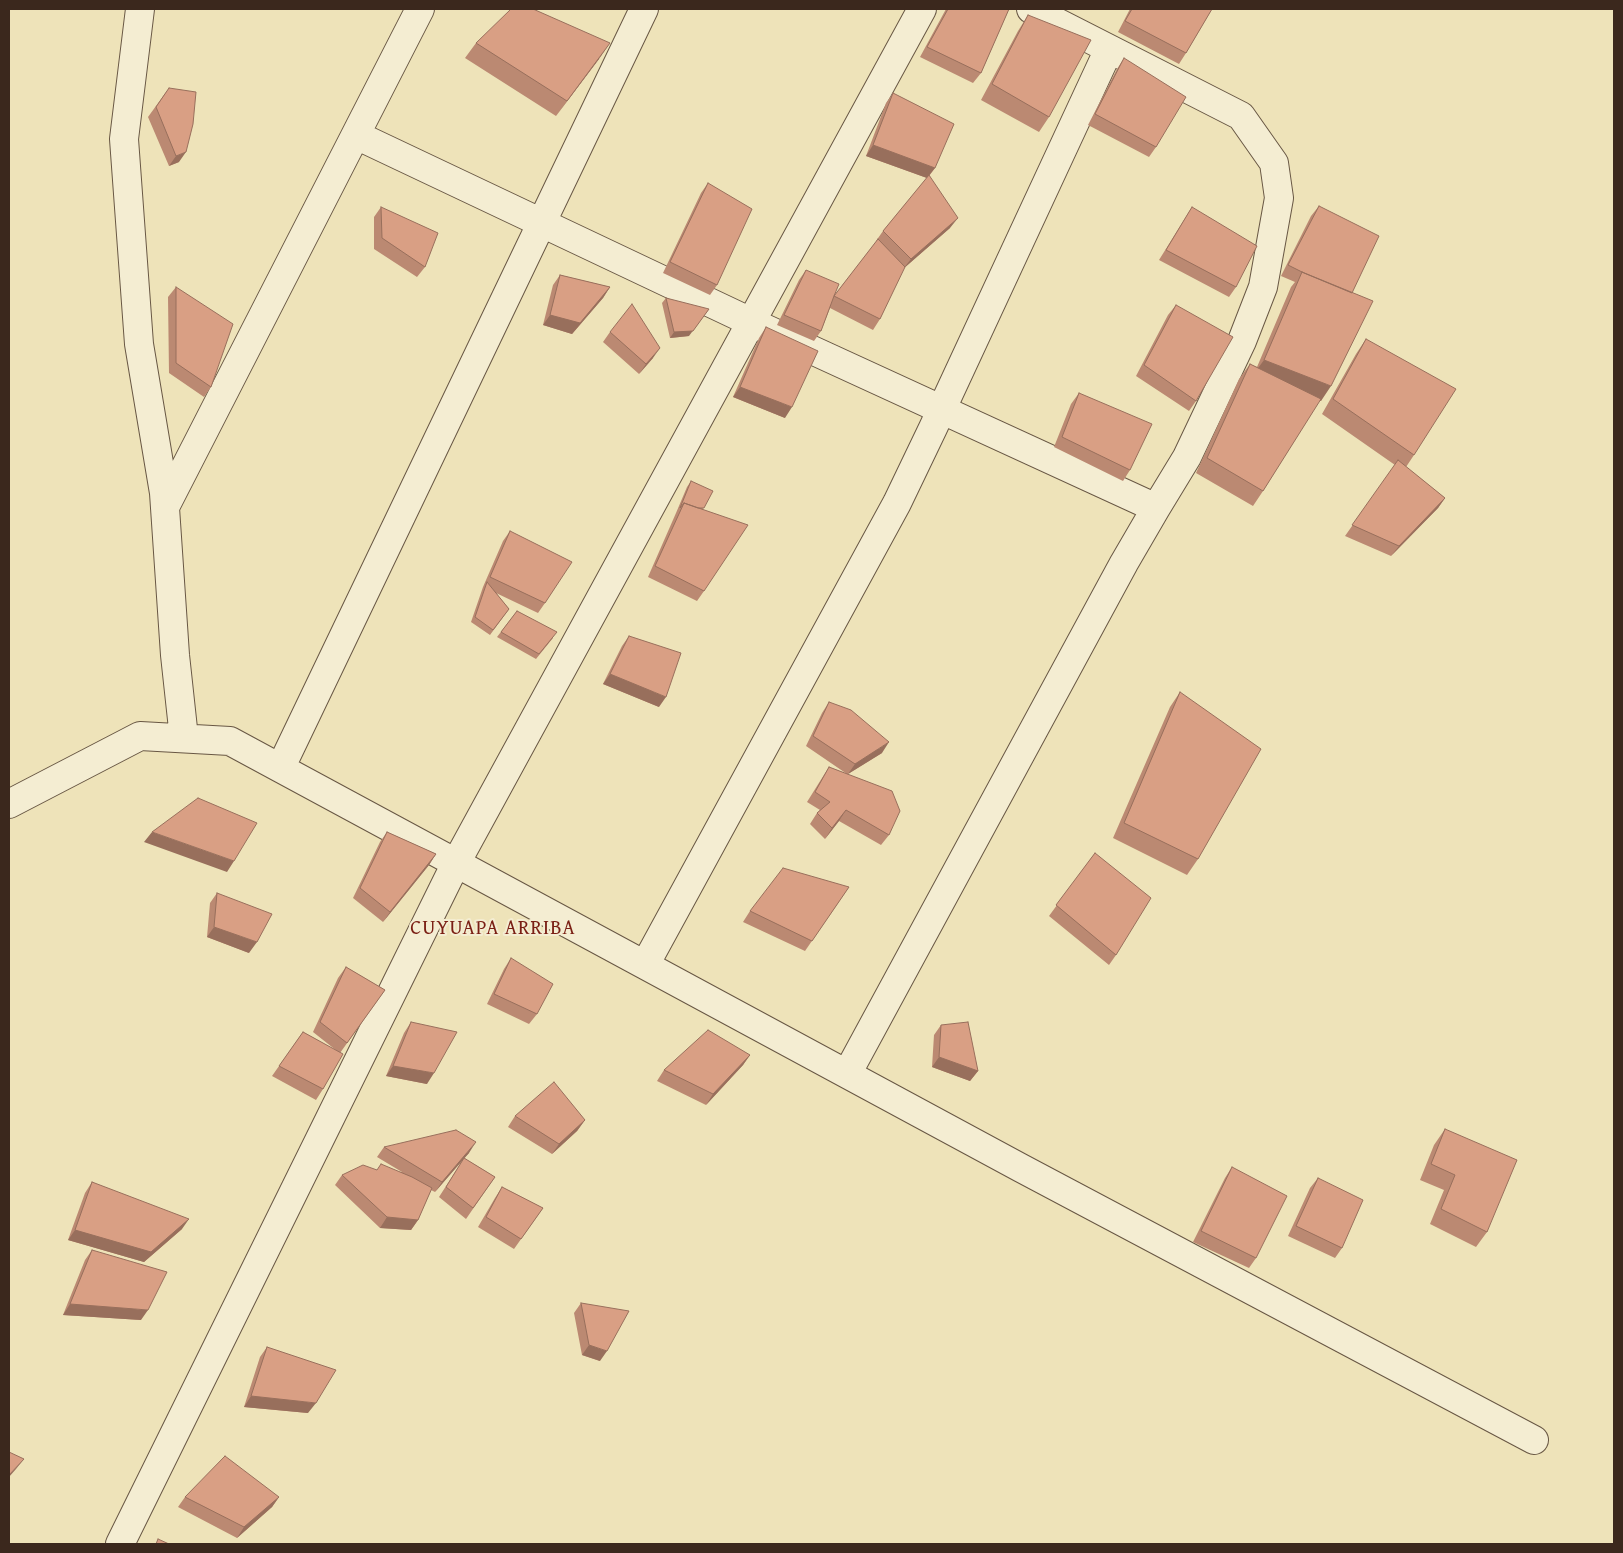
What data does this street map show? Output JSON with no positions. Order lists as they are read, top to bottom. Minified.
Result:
{"districts":["CUYUAPA ARRIBA"]}
